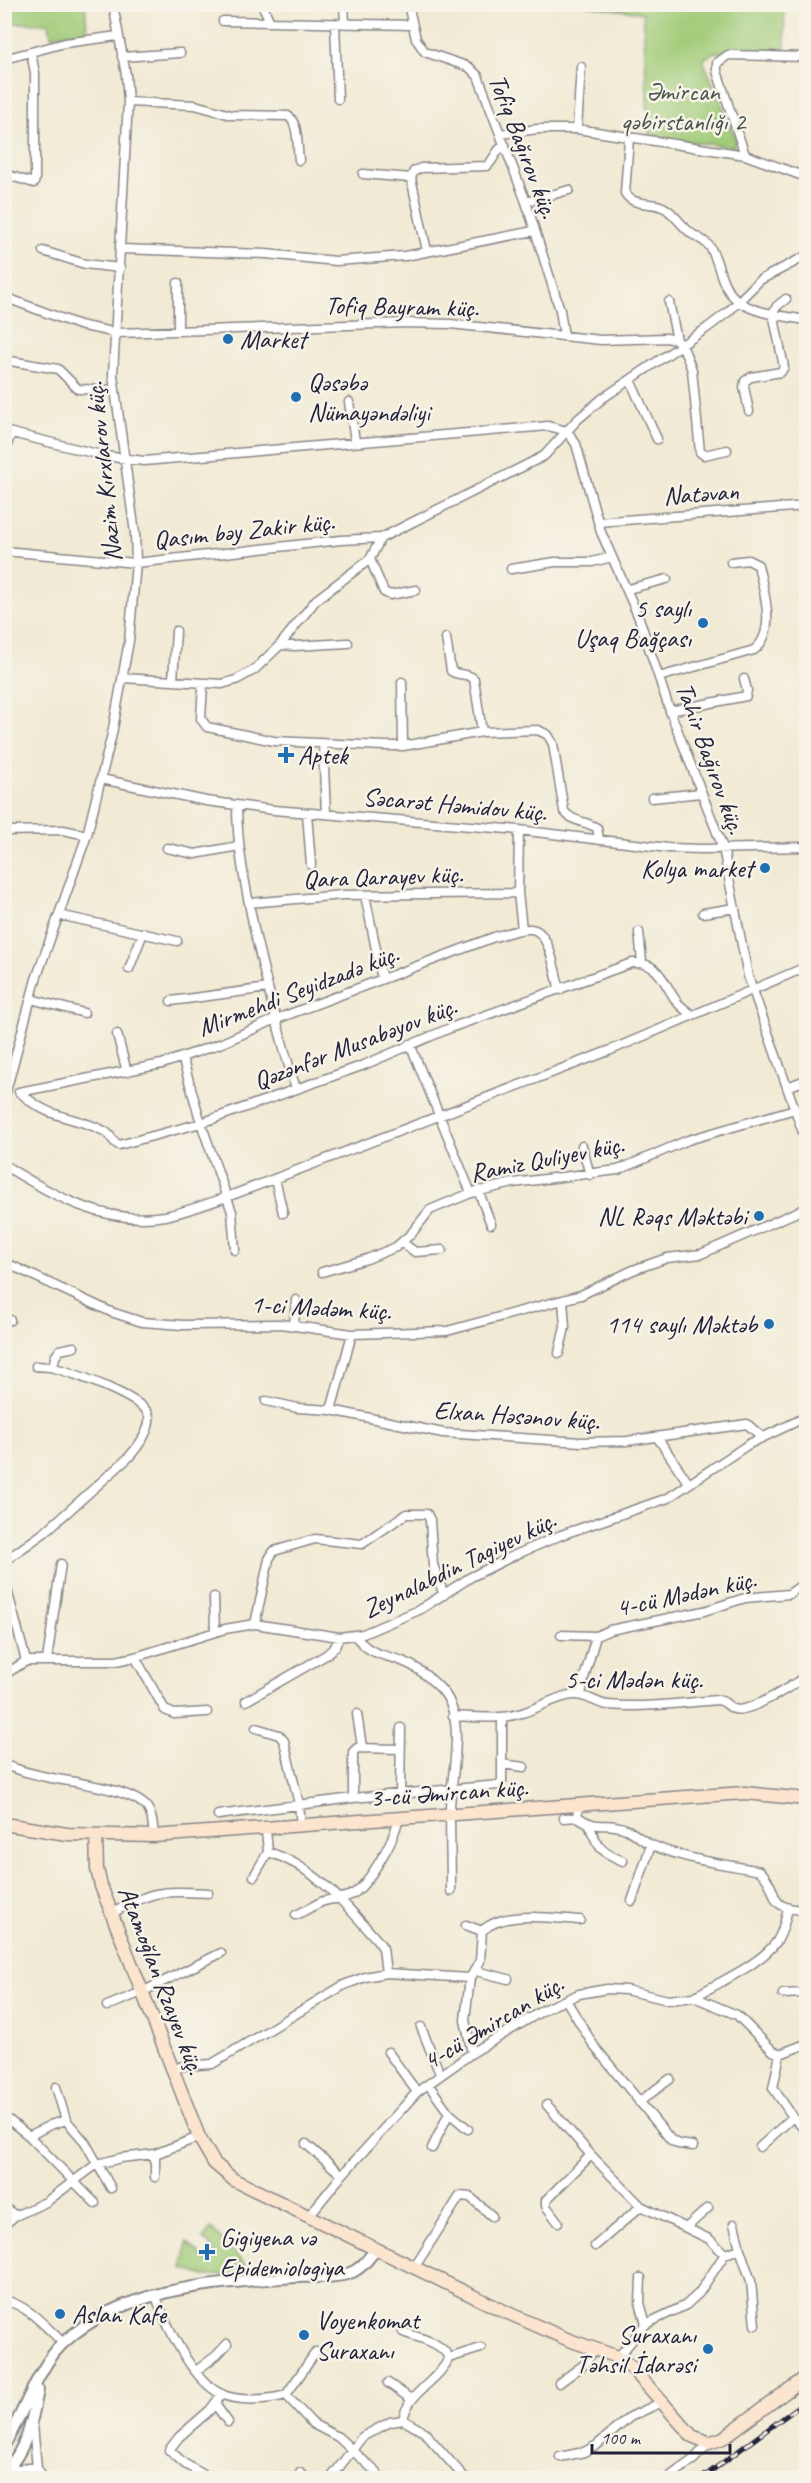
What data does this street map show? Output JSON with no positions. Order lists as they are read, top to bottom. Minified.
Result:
{"streets":{"main road":["3-cü Əmircan küç.","Atamoğlan Rzayev küç."],"street":["Tofiq Bağırov küç.","Tofiq Bayram küç.","Nazim Kırxlarov küç.","Natəvan","Qasım bəy Zakir küç.","Tahir Bağırov küç.","Səcarət Həmidov küç.","Qara Qarayev küç.","Mirmehdi Seyidzadə küç.","Qəzənfər Musabəyov küç.","Ramiz Quliyev küç.","1-ci Mədəm küç.","Elxan Həsənov küç.","Zeynalabdin Tagiyev küç.","4-cü Mədən küç.","5-ci Mədən küç.","4-cü Əmircan küç."]},"crossings":[["Tofiq Bağırov küç.","Tofiq Bayram küç."],["Tofiq Bayram küç.","Nazim Kırxlarov küç."],["Nazim Kırxlarov küç.","Qasım bəy Zakir küç."],["Nazim Kırxlarov küç.","Səcarət Həmidov küç."],["Nazim Kırxlarov küç.","Mirmehdi Seyidzadə küç."],["Natəvan","Tahir Bağırov küç."],["Tahir Bağırov küç.","Səcarət Həmidov küç."],["Tahir Bağırov küç.","Ramiz Quliyev küç."],["Mirmehdi Seyidzadə küç.","Qəzənfər Musabəyov küç."],["Elxan Həsənov küç.","Zeynalabdin Tagiyev küç."],["4-cü Mədən küç.","5-ci Mədən küç."],["3-cü Əmircan küç.","Atamoğlan Rzayev küç."],["Atamoğlan Rzayev küç.","4-cü Əmircan küç."]],"parks":["Əmircan qəbirstanlığı 2"],"places":{"other":["Market","Qəsəbə Nümayəndəliyi","5 saylı Uşaq Bağçası","Kolya market","NL Rəqs Məktəbi","114 saylı Məktəb","Aslan Kafe","Voyenkomat Suraxanı","Suraxanı Təhsil İdarəsi"],"health":["Aptek","Gigiyena və Epidemiologiya"]},"scale_bar":"100 m"}
